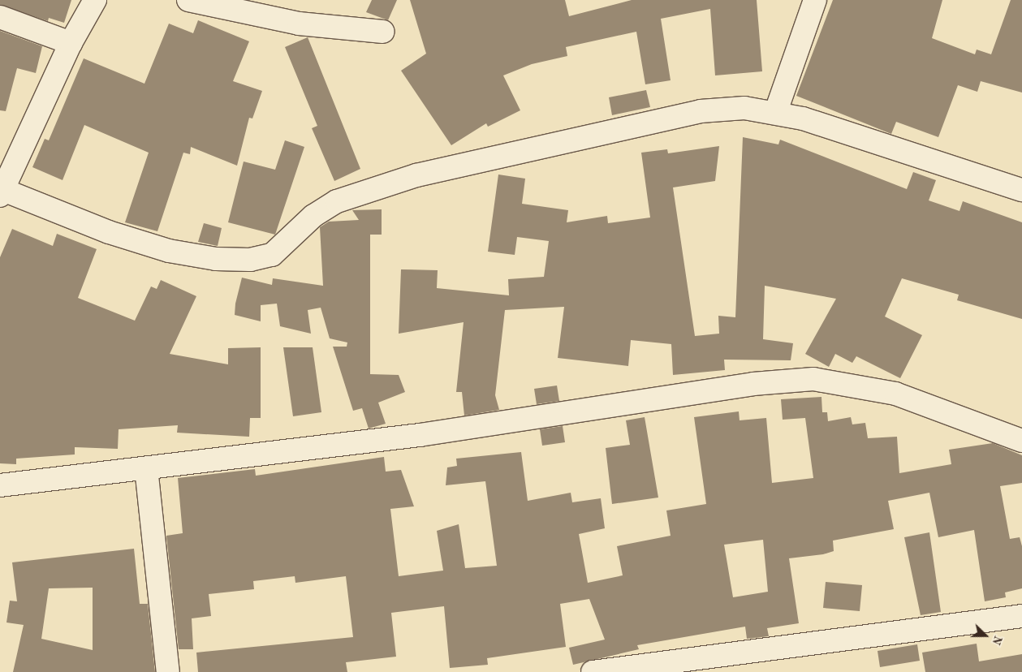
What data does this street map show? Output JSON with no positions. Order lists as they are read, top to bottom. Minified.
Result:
{"north":"right"}
